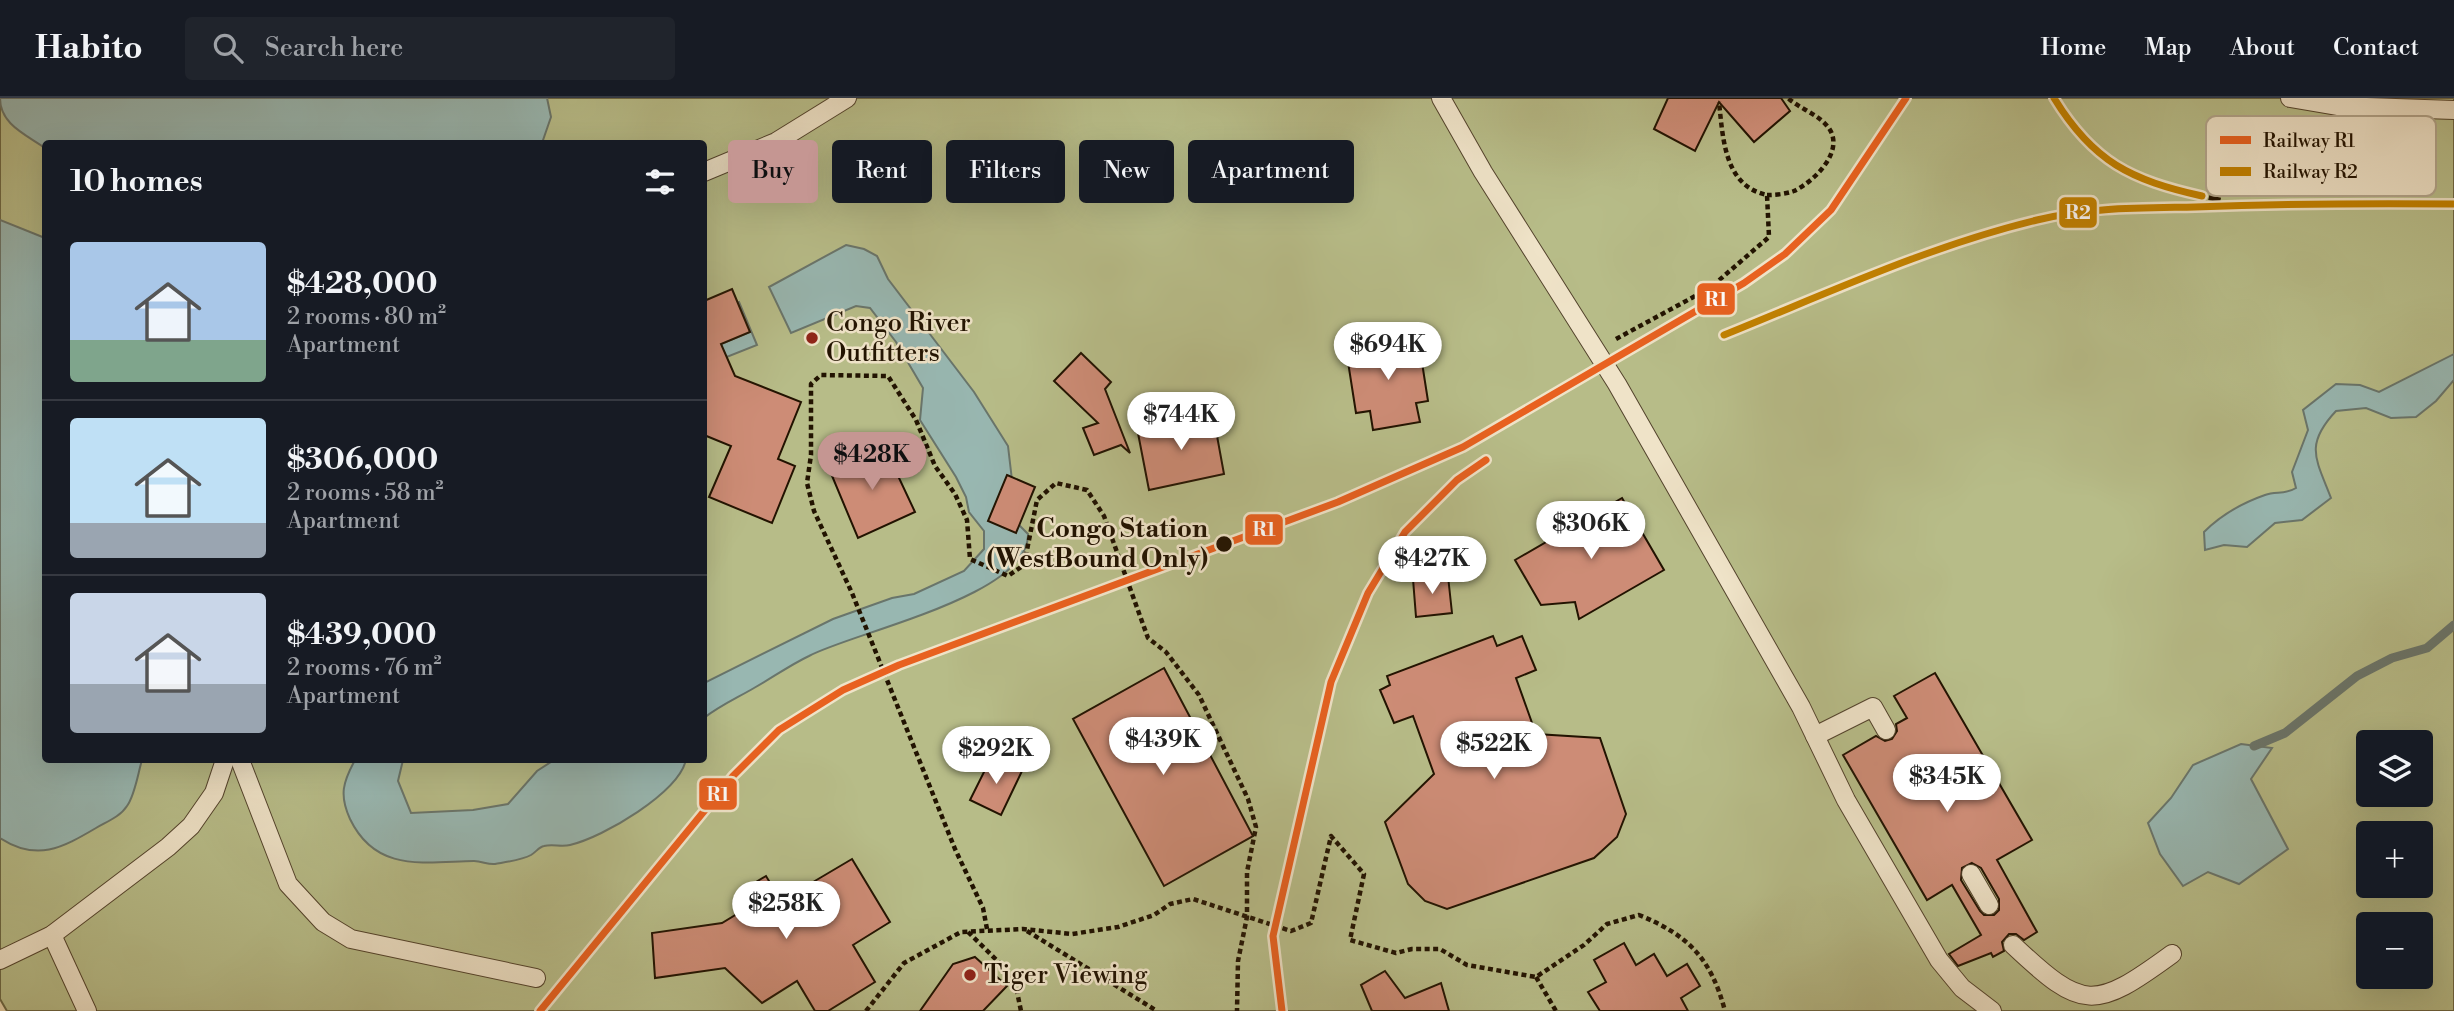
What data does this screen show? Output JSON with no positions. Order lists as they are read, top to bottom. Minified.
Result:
{"places":["Congo River Outfitters","Congo Station (WestBound Only)","Tiger Viewing"],"lines":["rail line R1","rail line R2"],"legend":["Railway R1","Railway R2"],"page":{"header":"Habito","search":"Search here","nav":["Home","Map","About","Contact"],"chip":["Buy","Rent","Filters","New","Apartment"],"heading":"10 homes","list":[{"name":"$428,000","note":"2 rooms · 80 m² · Apartment"},{"name":"$306,000","note":"2 rooms · 58 m² · Apartment"},{"name":"$439,000","note":"2 rooms · 76 m² · Apartment"}],"price":["$694K","$744K","$428K","$306K","$427K","$439K","$522K","$292K","$345K","$258K"],"map_buttons":["+","−"]}}
